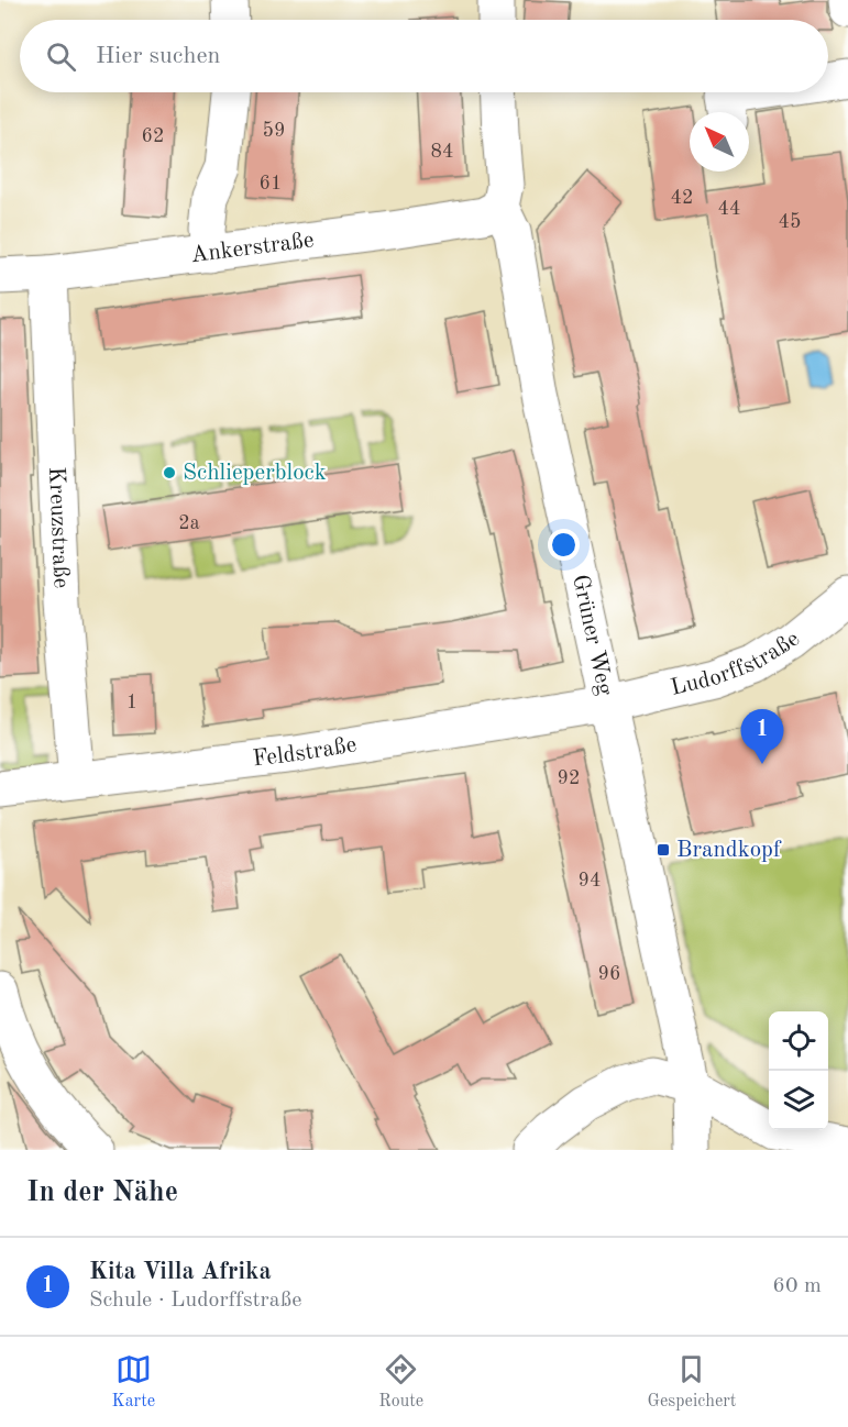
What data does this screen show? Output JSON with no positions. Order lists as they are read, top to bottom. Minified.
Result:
{"streets":{"street":["Ankerstraße","Kreuzstraße","Grüner Weg","Ludorffstraße","Feldstraße"]},"crossings":[["Ankerstraße","Kreuzstraße"],["Ankerstraße","Grüner Weg"],["Kreuzstraße","Feldstraße"],["Grüner Weg","Ludorffstraße"],["Grüner Weg","Feldstraße"],["Ludorffstraße","Feldstraße"]],"places":{"other":["Schlieperblock"],"transit":["Brandkopf"]},"house_numbers":["59","62","84","61","42","44","45","2a","1","92","94","96"],"north":"top left","page":{"search":"Hier suchen","pins":"1","heading":"In der Nähe","list":[{"mark":"1","name":"Kita Villa Afrika","note":"Schule · Ludorffstraße","value":"60 m"}],"nav":["Karte","Route","Gespeichert"]}}
